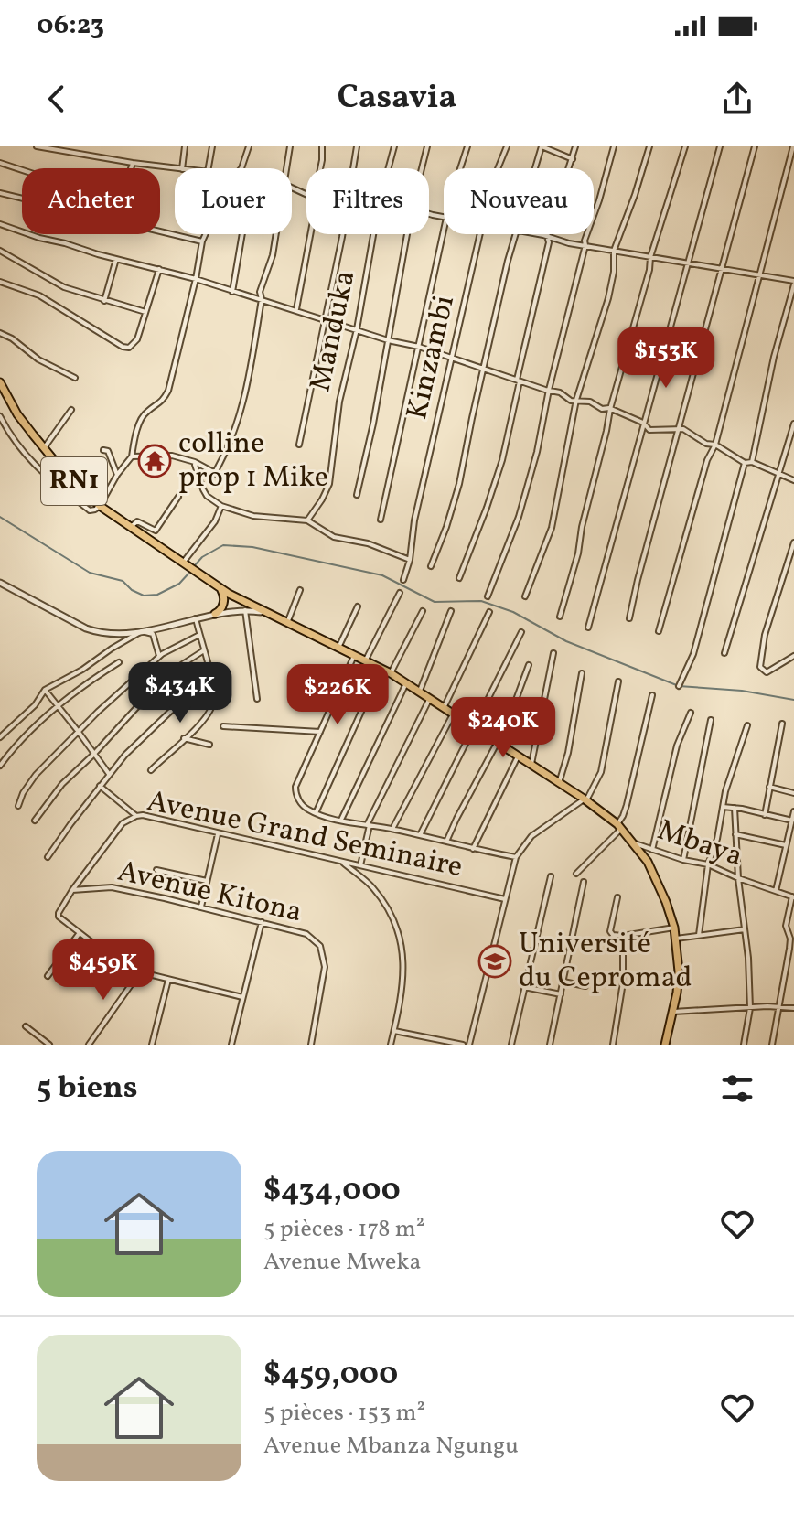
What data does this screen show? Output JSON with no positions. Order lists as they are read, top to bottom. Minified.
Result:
{"streets":{"highway":["RN1"],"street":["Manduka","Kinzambi","Avenue Grand Seminaire","Mbaya","Avenue Kitona"]},"crossings":[["RN1","Mbaya"],["Avenue Grand Seminaire","Avenue Kitona"]],"places":{"temple":["colline prop 1 Mike"],"school or university":["Université du Cepromad"]},"page":{"status":"06:23","header":"Casavia","chip":["Acheter","Louer","Filtres","Nouveau"],"price":["$153K","$434K","$226K","$240K","$459K"],"heading":"5 biens","list":[{"name":"$434,000","note":"5 pièces · 178 m² · Avenue Mweka"},{"name":"$459,000","note":"5 pièces · 153 m² · Avenue Mbanza Ngungu"}]}}
